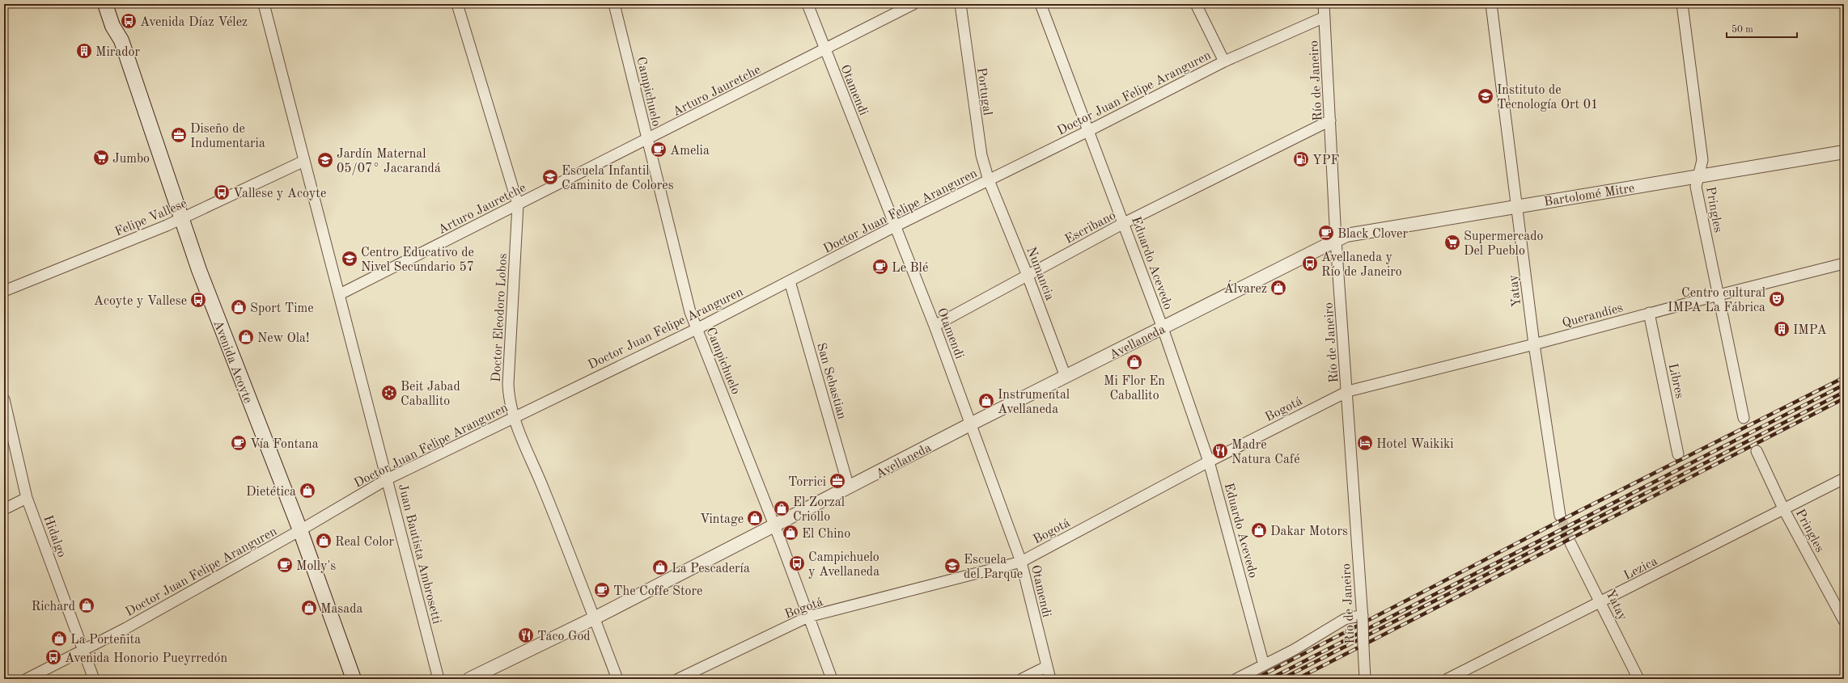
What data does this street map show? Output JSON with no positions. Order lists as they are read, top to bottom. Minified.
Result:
{"streets":{"main road":["Avenida Acoyte"],"street":["Río de Janeiro","Arturo Jauretche","Otamendi","Campichuelo","Portugal","Doctor Juan Felipe Aranguren","Bartolomé Mitre","Pringles","Felipe Vallese","Escribano","Eduardo Acevedo","Numancia","Yatay","Querandíes","Doctor Eleodoro Lobos","Avellaneda","San Sebastian","Libres","Bogotá","Hidalgo","Juan Bautista Ambrosetti","Lezica"]},"crossings":[["Río de Janeiro","Doctor Juan Felipe Aranguren"],["Río de Janeiro","Bartolomé Mitre"],["Río de Janeiro","Escribano"],["Río de Janeiro","Querandíes"],["Río de Janeiro","Avellaneda"],["Río de Janeiro","Bogotá"],["Arturo Jauretche","Otamendi"],["Arturo Jauretche","Campichuelo"],["Arturo Jauretche","Doctor Eleodoro Lobos"],["Arturo Jauretche","Juan Bautista Ambrosetti"],["Otamendi","Doctor Juan Felipe Aranguren"],["Otamendi","Escribano"],["Otamendi","Avellaneda"],["Otamendi","Bogotá"],["Campichuelo","Doctor Juan Felipe Aranguren"],["Campichuelo","Avellaneda"],["Campichuelo","Bogotá"],["Portugal","Doctor Juan Felipe Aranguren"],["Portugal","Numancia"],["Doctor Juan Felipe Aranguren","Eduardo Acevedo"],["Doctor Juan Felipe Aranguren","Numancia"],["Doctor Juan Felipe Aranguren","Doctor Eleodoro Lobos"],["Doctor Juan Felipe Aranguren","Avenida Acoyte"],["Doctor Juan Felipe Aranguren","San Sebastian"],["Doctor Juan Felipe Aranguren","Hidalgo"],["Doctor Juan Felipe Aranguren","Juan Bautista Ambrosetti"],["Bartolomé Mitre","Pringles"],["Bartolomé Mitre","Yatay"],["Bartolomé Mitre","Avellaneda"],["Pringles","Querandíes"],["Pringles","Lezica"],["Felipe Vallese","Avenida Acoyte"],["Felipe Vallese","Juan Bautista Ambrosetti"],["Escribano","Eduardo Acevedo"],["Escribano","Numancia"],["Eduardo Acevedo","Avellaneda"],["Eduardo Acevedo","Bogotá"],["Numancia","Avellaneda"],["Yatay","Querandíes"],["Yatay","Lezica"],["Querandíes","Libres"],["Querandíes","Bogotá"],["Doctor Eleodoro Lobos","Avellaneda"],["Avellaneda","San Sebastian"]],"places":{"bus stop":["Avenida Díaz Vélez","Vallese y Acoyte","Avellaneda y Río de Janeiro","Acoyte y Vallese","Campichuelo y Avellaneda","Avenida Honorio Pueyrredón"],"building":["Mirador","IMPA"],"school or university":["Instituto de Tecnología Ort 01","Jardín Maternal 05/07° Jacarandá","Escuela Infantil Caminito de Colores","Centro Educativo de Nivel Secundario 57","Escuela del Parque"],"office":["Diseño de Indumentaria","Torrici"],"cafe":["Amelia","Black Clover","Le Blé","Vía Fontana","Molly's","The Coffe Store"],"supermarket":["Jumbo","Supermercado Del Pueblo"],"fuel station":["YPF"],"shop":["Álvarez","Sport Time","New Ola!","Mi Flor En Caballito","Instrumental Avellaneda","Dietética","El Zorzal Criollo","Vintage","Dakar Motors","El Chino","Real Color","La Pescadería","Richard","Masada","La Porteñita"],"theatre":["Centro cultural IMPA La Fábrica"],"synagogue":["Beit Jabad Caballito"],"hotel":["Hotel Waikiki"],"restaurant":["Madre Natura Café","Taco God"]},"scale_bar":"50 m"}
